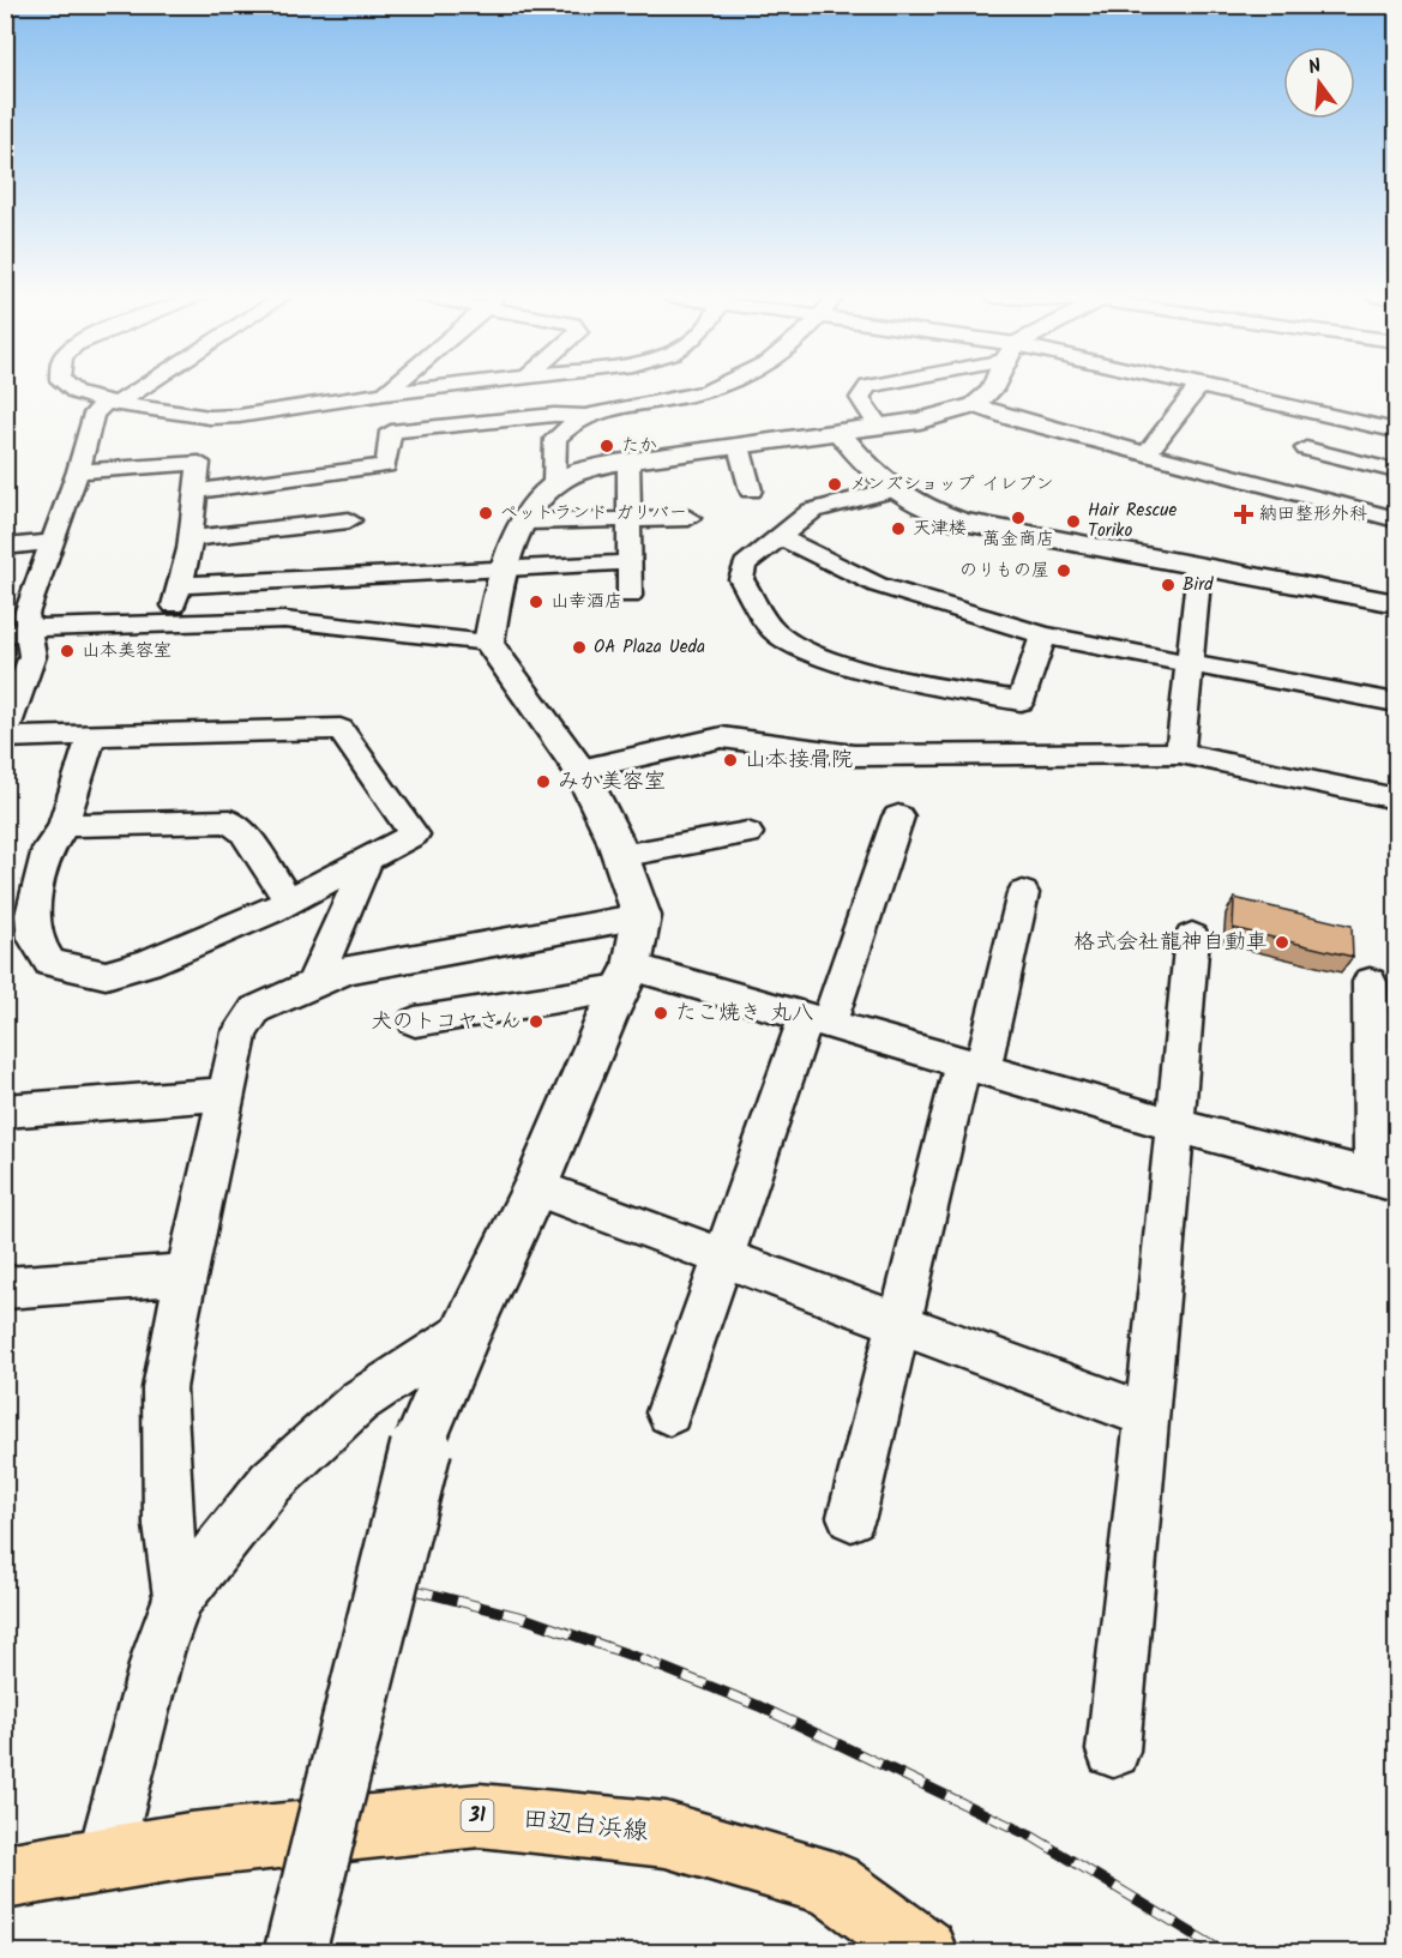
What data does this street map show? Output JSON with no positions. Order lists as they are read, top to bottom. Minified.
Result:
{"streets":{"main road":["31","田辺白浜線"]},"places":{"other":["たか","メンズショップ イレブン","ペットランド ガリバー","萬金商店","Hair Rescue Toriko","天津楼","のりもの屋","Bird","山幸酒店","OA Plaza Ueda","山本美容室","山本接骨院","みか美容室","格式会社龍神自動車","たこ焼き 丸八","犬のトコヤさん"],"health":["納田整形外科"]},"north":"top"}
